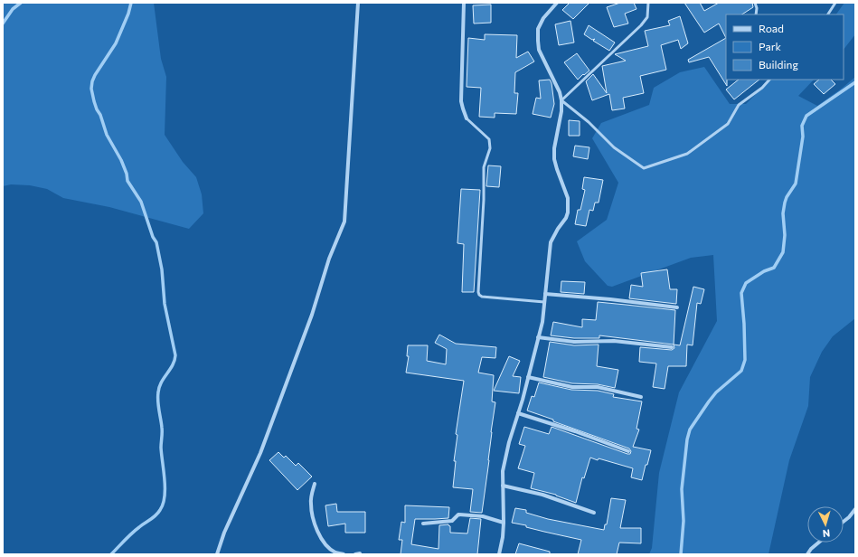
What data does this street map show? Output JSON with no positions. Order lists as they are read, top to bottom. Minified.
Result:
{"legend":["Road","Park","Building"],"north":"bottom"}
